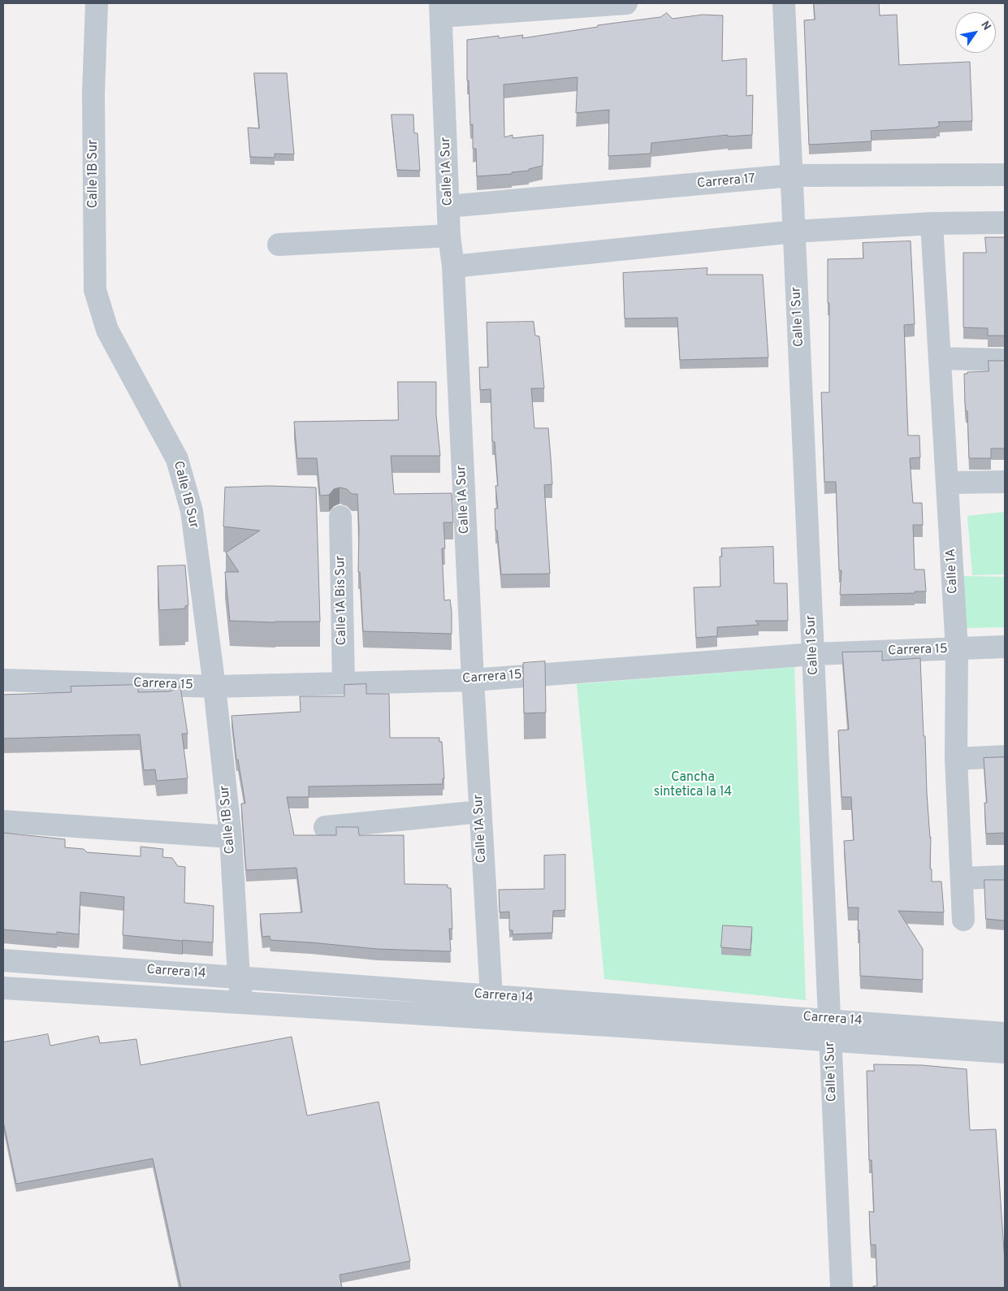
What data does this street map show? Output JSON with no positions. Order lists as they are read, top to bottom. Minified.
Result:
{"streets":{"street":["Calle 1A Sur","Calle 1B Sur","Carrera 17","Calle 1 Sur","Calle 1A","Calle 1A Bis Sur","Carrera 15","Carrera 14"]},"crossings":[["Calle 1A Sur","Carrera 17"],["Calle 1A Sur","Carrera 15"],["Calle 1A Sur","Carrera 14"],["Calle 1B Sur","Carrera 15"],["Calle 1B Sur","Carrera 14"],["Carrera 17","Calle 1 Sur"],["Calle 1 Sur","Carrera 15"],["Calle 1 Sur","Carrera 14"],["Calle 1A","Carrera 15"],["Calle 1A Bis Sur","Carrera 15"]],"parks":["Cancha sintetica la 14"],"north":"top right"}
